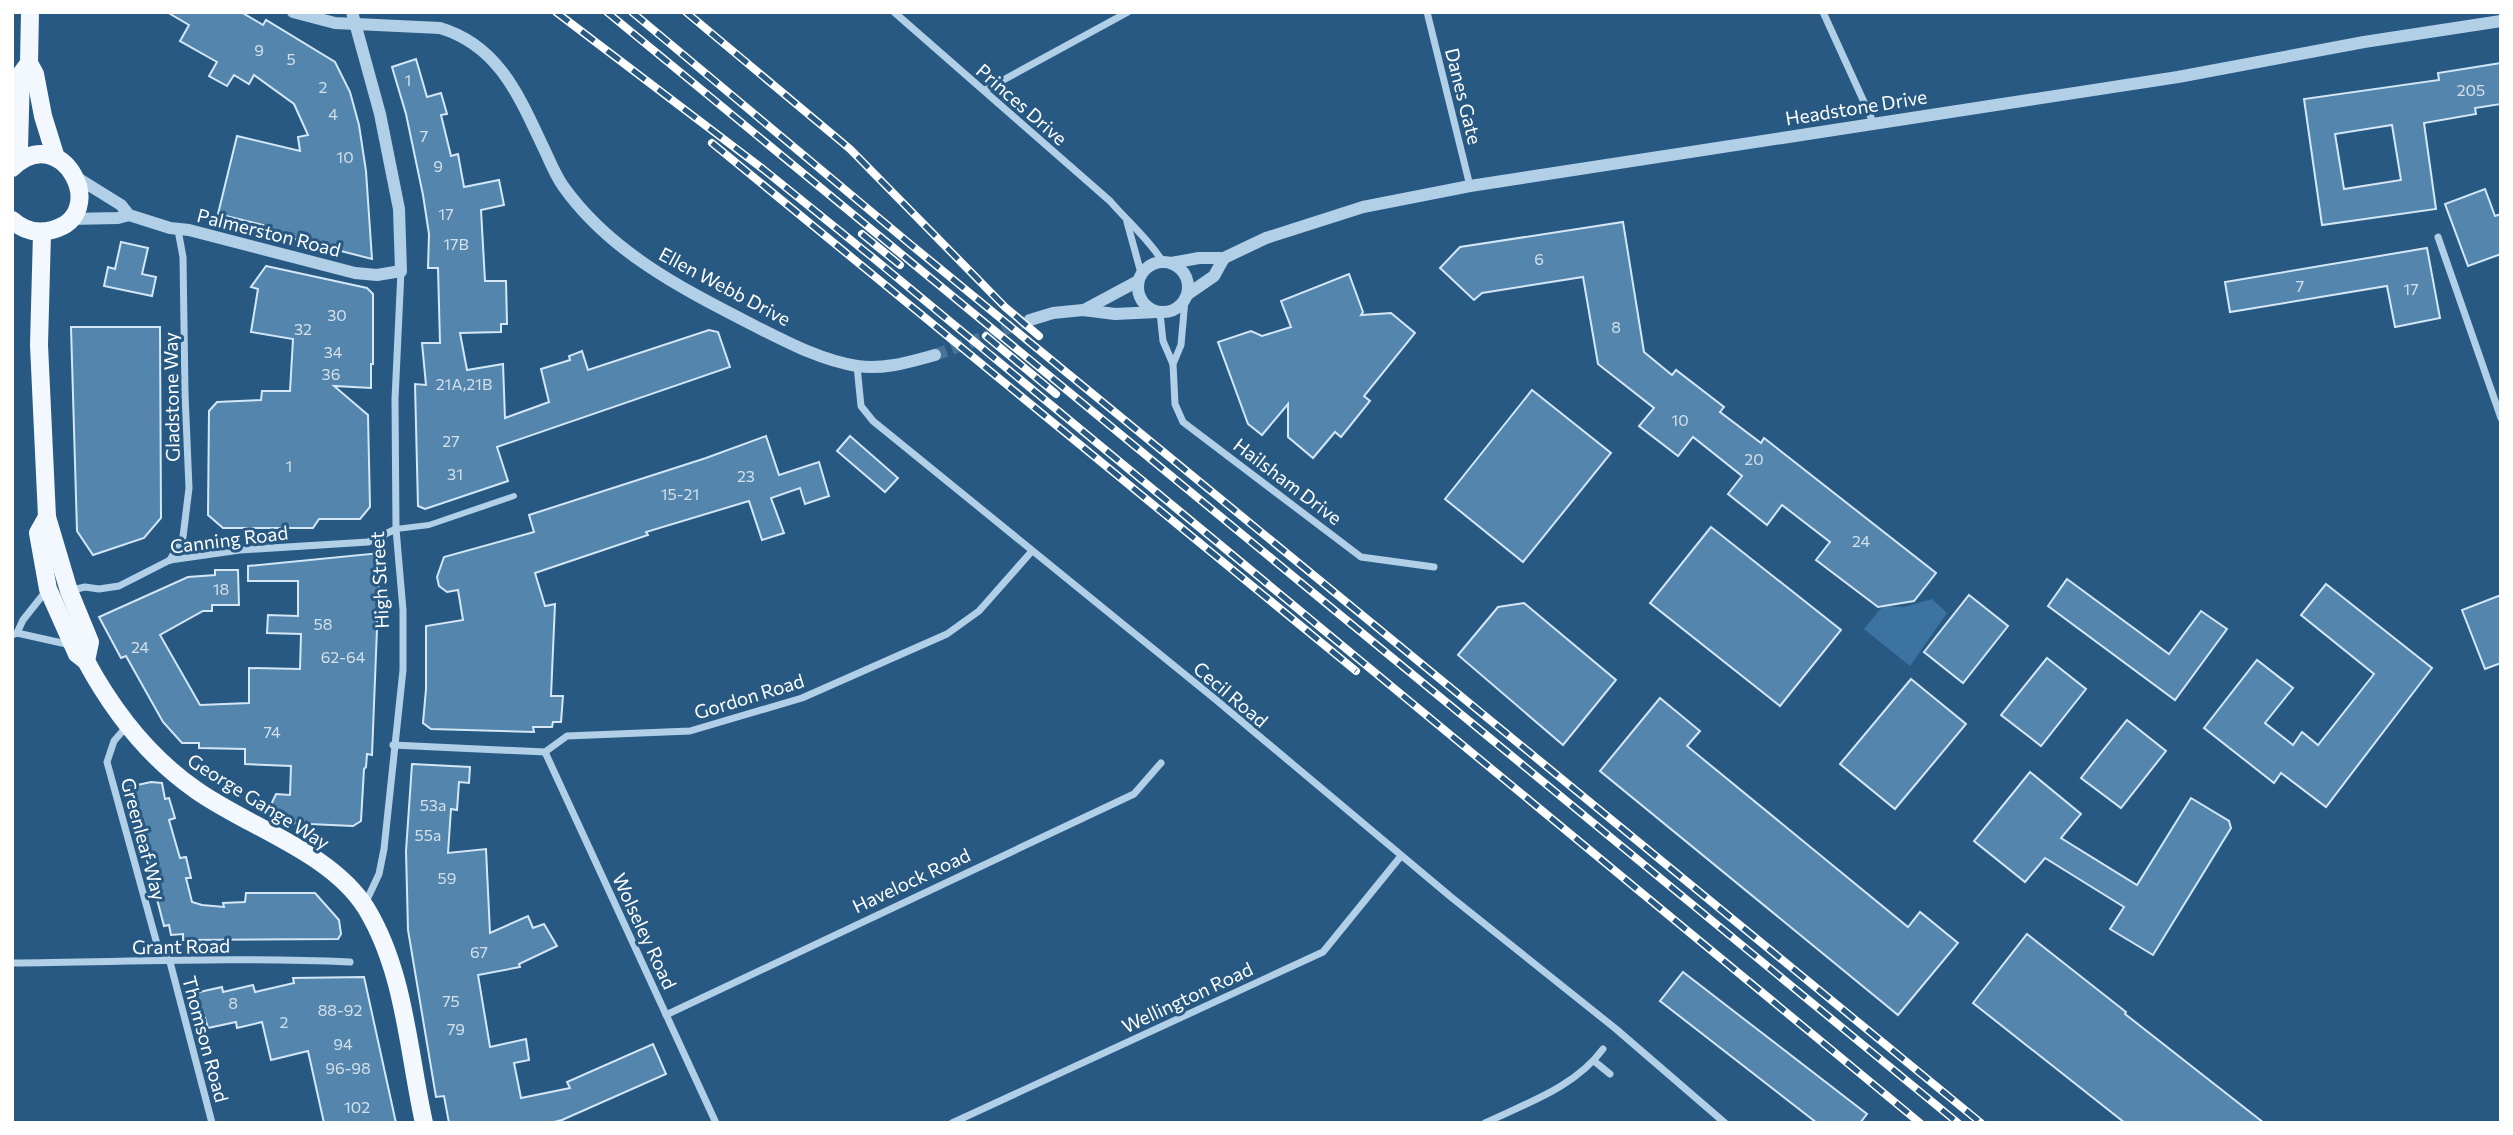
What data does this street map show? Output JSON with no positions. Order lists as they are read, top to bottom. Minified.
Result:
{"streets":{"main road":["George Gange Way"],"street":["Danes Gate","Princes Drive","Headstone Drive","Palmerston Road","Ellen Webb Drive","Gladstone Way","Hailsham Drive","Canning Road","High Street","Cecil Road","Gordon Road","Greenleaf Way","Havelock Road","Wolseley Road","Grant Road","Wellington Road","Thomson Road"]},"crossings":[["Danes Gate","Headstone Drive"],["Princes Drive","Headstone Drive"],["Princes Drive","Hailsham Drive"],["Headstone Drive","Hailsham Drive"],["Palmerston Road","Gladstone Way"],["Palmerston Road","High Street"],["Ellen Webb Drive","High Street"],["Ellen Webb Drive","Cecil Road"],["Gladstone Way","Canning Road"],["Canning Road","High Street"],["Canning Road","George Gange Way"],["High Street","George Gange Way"],["Cecil Road","Gordon Road"],["Cecil Road","Wellington Road"],["Gordon Road","Wolseley Road"],["George Gange Way","Greenleaf Way"],["Greenleaf Way","Grant Road"],["Greenleaf Way","Thomson Road"],["Havelock Road","Wolseley Road"],["Grant Road","Thomson Road"]],"house_numbers":["9","5","1","2","205","4","7","10","9","17","17B","6","7","17","30","8","32","34","36","21A,21B","10","27","20","1","31","23","15-21","24","18","58","24","62-64","74","53a","55a","59","67","75","8","88-92","2","79","94","96-98","102"]}
